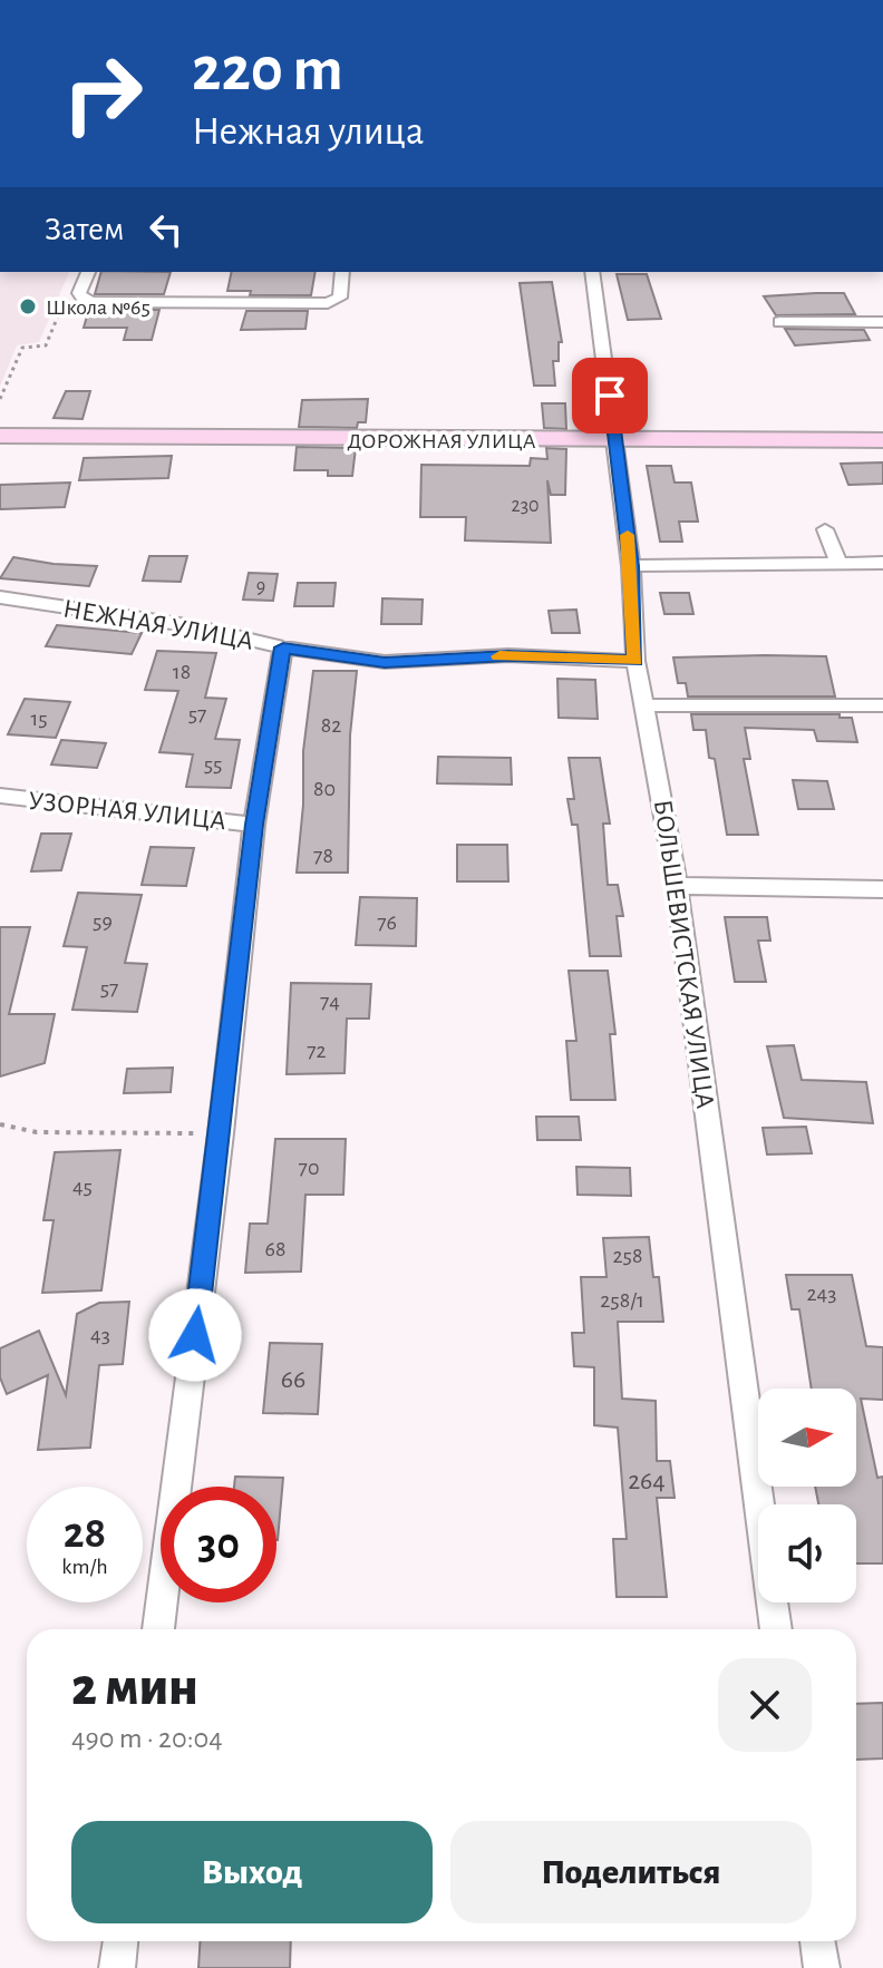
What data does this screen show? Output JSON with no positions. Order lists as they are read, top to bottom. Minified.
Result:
{"streets":{"street":["ДОРОЖНАЯ УЛИЦА","НЕЖНАЯ УЛИЦА","УЗОРНАЯ УЛИЦА","БОЛЬШЕВИСТСКАЯ УЛИЦА"]},"crossings":[["ДОРОЖНАЯ УЛИЦА","БОЛЬШЕВИСТСКАЯ УЛИЦА"],["НЕЖНАЯ УЛИЦА","БОЛЬШЕВИСТСКАЯ УЛИЦА"]],"places":["Школа №65"],"house_numbers":["230","9","18","57","15","82","55","80","78","59","76","57","74","72","70","45","68","258","243","258/1","43","66","264"],"north":"right","page":{"turn":["220 m","Нежная улица"],"then":"Затем","speed":"28 km/h","limit":"30","heading":["2 мин","490 m · 20:04"],"buttons":["Выход","Поделиться"]}}
